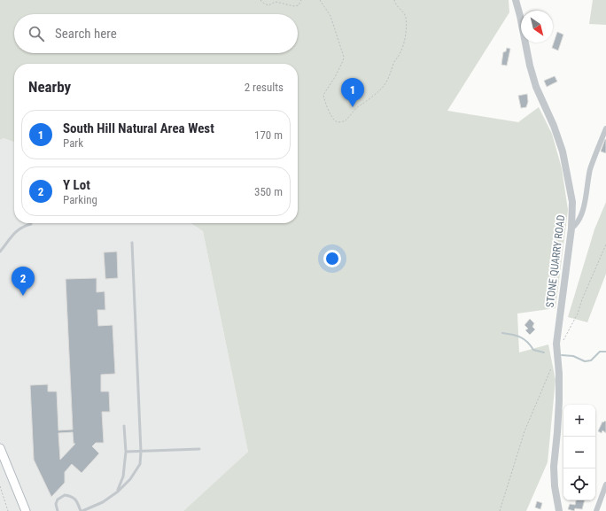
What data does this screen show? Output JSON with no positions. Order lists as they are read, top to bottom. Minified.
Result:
{"streets":{"street":["STONE QUARRY ROAD"]},"north":"bottom right","page":{"search":"Search here","heading":["Nearby","2 results"],"pins":["1","2"],"list":[{"mark":"1","name":"South Hill Natural Area West","note":"Park","value":"170 m"},{"mark":"2","name":"Y Lot","note":"Parking","value":"350 m"}],"map_buttons":["+","−"]}}
